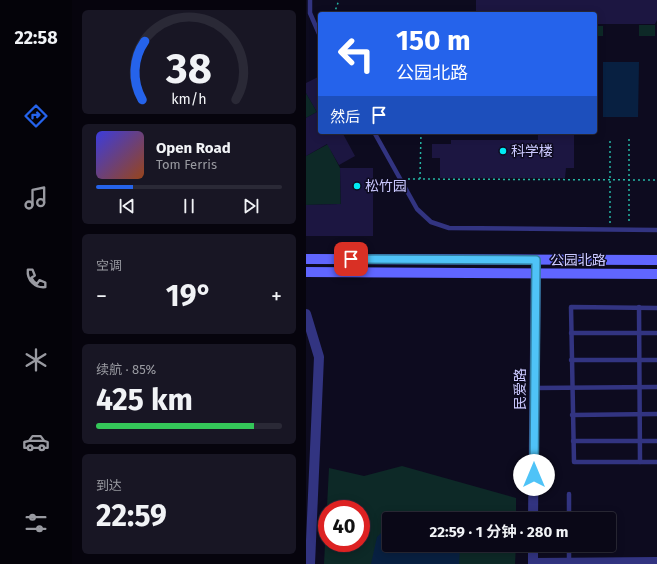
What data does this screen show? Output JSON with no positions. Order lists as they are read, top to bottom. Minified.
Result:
{"streets":{"main road":["公园北路"],"street":["民爱路"]},"crossings":[["公园北路","民爱路"]],"places":["科学楼","松竹园"],"page":{"tabs":"22:58","turn":["150 m","公园北路"],"then":"然后","song":["Open Road","Tom Ferris"],"tile":["空调",["续航 · 85%","425 km"],["到达","22:59"]],"heat":["−","19°","+"],"limit":"40","trip":"22:59 · 1 分钟 · 280 m","gauge":["38","km/h"]}}
